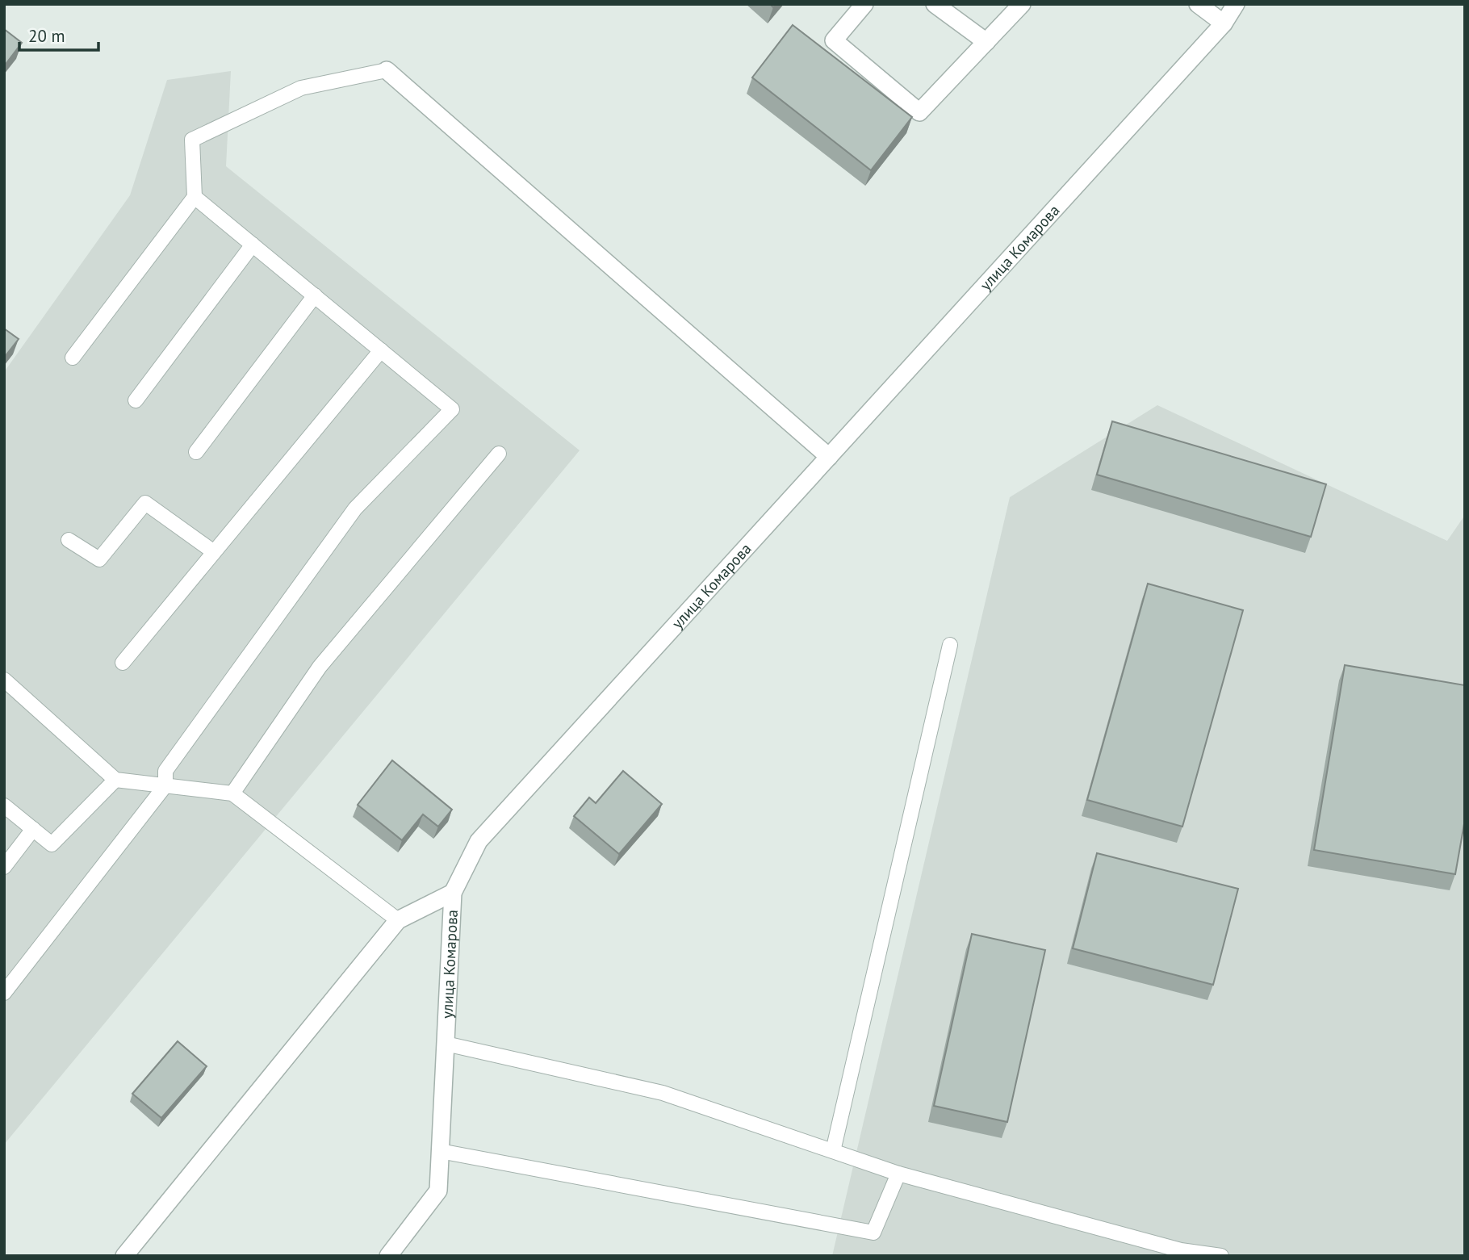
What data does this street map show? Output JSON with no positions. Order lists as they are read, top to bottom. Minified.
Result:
{"streets":{"street":["улица Комарова"]},"scale_bar":"20 m"}
